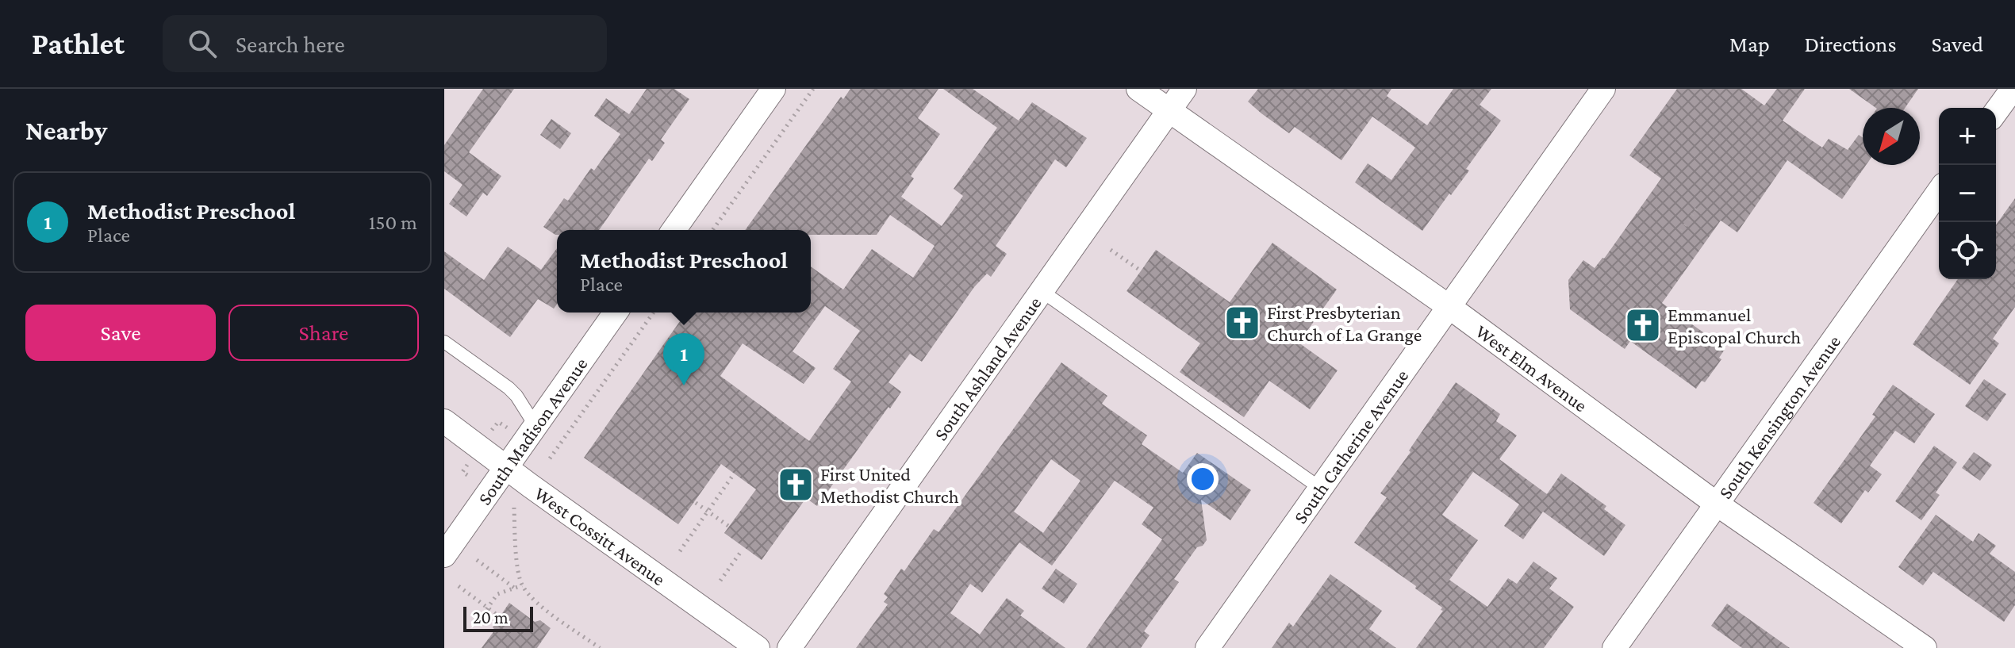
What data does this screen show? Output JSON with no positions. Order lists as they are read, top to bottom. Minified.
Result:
{"streets":{"street":["West Elm Avenue","South Ashland Avenue","South Kensington Avenue","South Madison Avenue","South Catherine Avenue","West Cossitt Avenue"]},"crossings":[["West Elm Avenue","South Ashland Avenue"],["West Elm Avenue","South Kensington Avenue"],["West Elm Avenue","South Catherine Avenue"],["South Madison Avenue","West Cossitt Avenue"]],"places":{"church":["First Presbyterian Church of La Grange","Emmanuel Episcopal Church","First United Methodist Church"]},"scale_bar":"20 m","north":"bottom left","page":{"header":"Pathlet","search":"Search here","nav":["Map","Directions","Saved"],"heading":"Nearby","map_buttons":["+","−"],"list":[{"mark":"1","name":"Methodist Preschool","note":"Place","value":"150 m"}],"popup":["Methodist Preschool","Place"],"buttons":["Save","Share"],"pins":"1","scale":"20 m"}}
